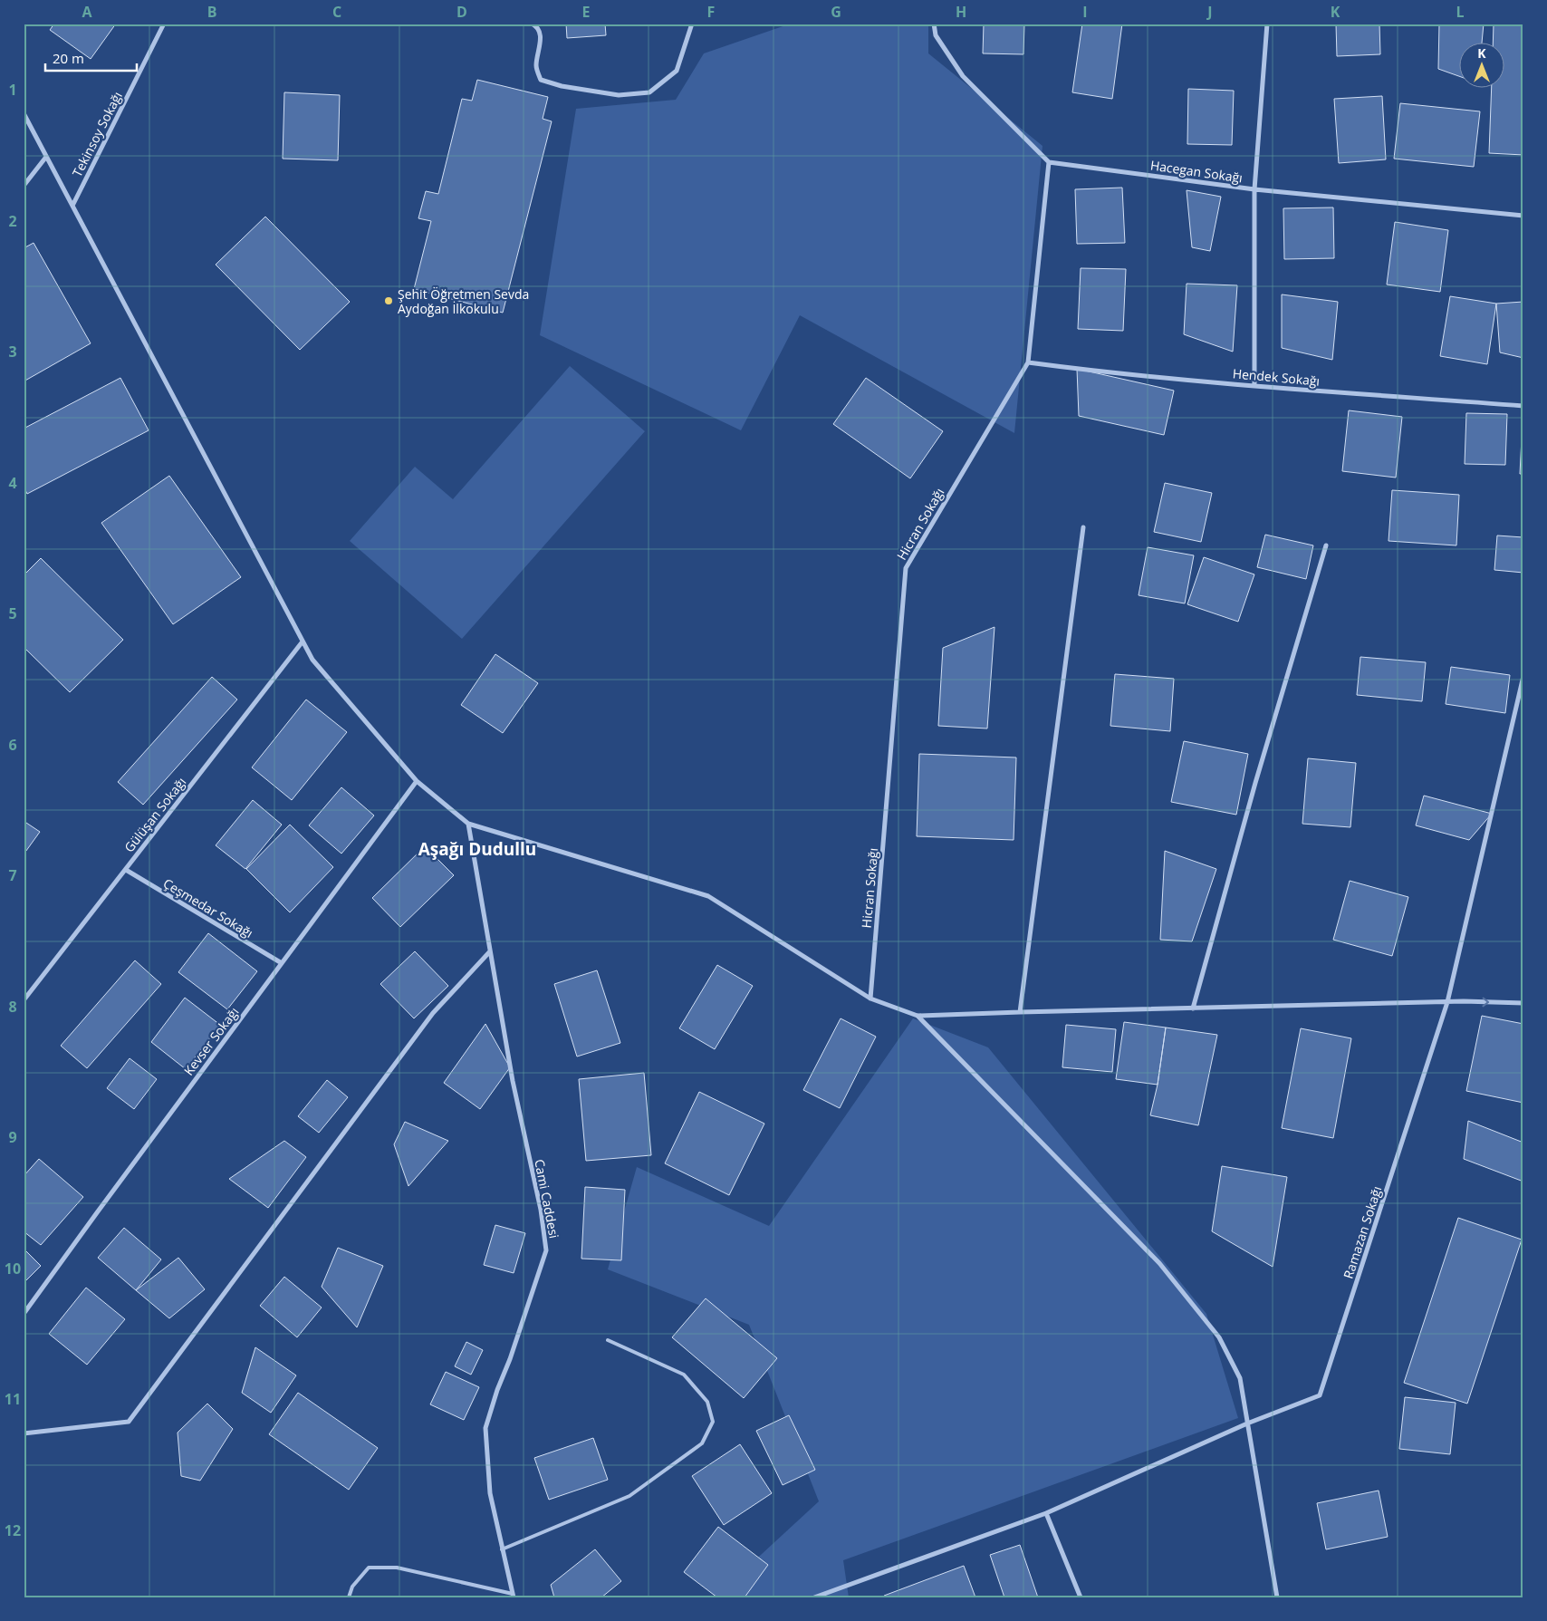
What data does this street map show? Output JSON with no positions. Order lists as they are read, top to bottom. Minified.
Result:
{"streets":{"street":["Tekinsoy Sokağı","Hacegan Sokağı","Hendek Sokağı","Hicran Sokağı","Gülüşan Sokağı","Çeşmedar Sokağı","Kevser Sokağı","Cami Caddesi","Ramazan Sokağı"]},"crossings":[["Hacegan Sokağı","Hicran Sokağı"],["Hendek Sokağı","Hicran Sokağı"],["Gülüşan Sokağı","Çeşmedar Sokağı"],["Çeşmedar Sokağı","Kevser Sokağı"]],"districts":["Aşağı Dudullu"],"places":["Şehit Öğretmen Sevda Aydoğan İlkokulu"],"scale_bar":"20 m","north":"top","grid":{"columns":["A","B","C","D","E","F","G","H","I","J","K","L"],"rows":["1","2","3","4","5","6","7","8","9","10","11","12"]}}
